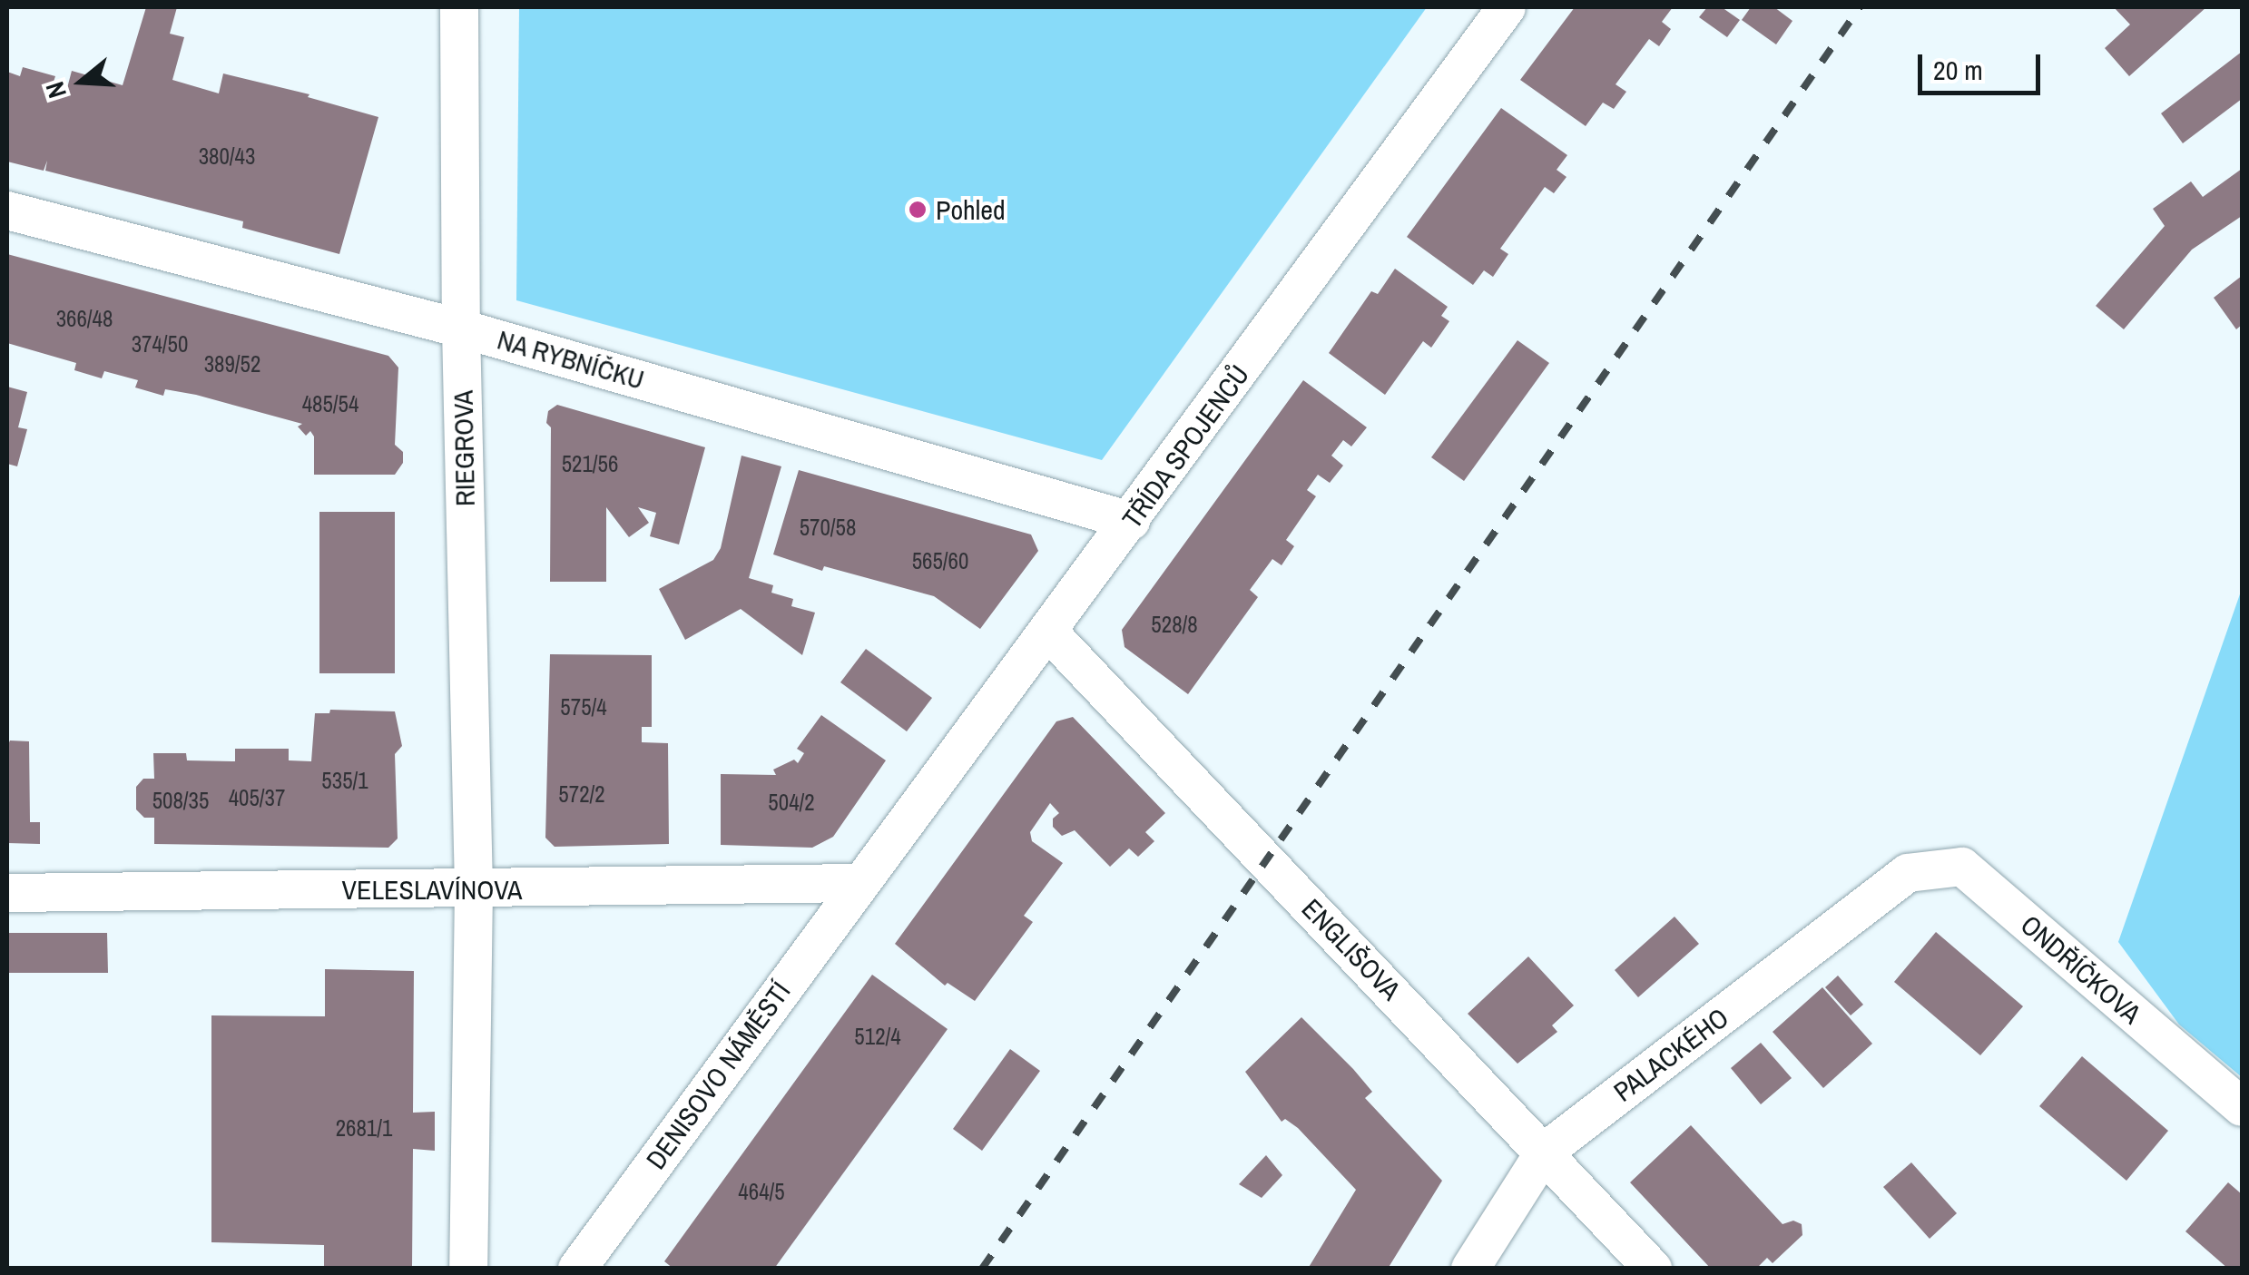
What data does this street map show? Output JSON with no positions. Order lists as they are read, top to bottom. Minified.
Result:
{"streets":{"street":["NA RYBNÍČKU","TŘÍDA SPOJENCŮ","RIEGROVA","VELESLAVÍNOVA","ENGLIŠOVA","ONDŘÍČKOVA","PALACKÉHO","DENISOVO NÁMĚSTÍ"]},"crossings":[["NA RYBNÍČKU","TŘÍDA SPOJENCŮ"],["NA RYBNÍČKU","RIEGROVA"],["TŘÍDA SPOJENCŮ","VELESLAVÍNOVA"],["TŘÍDA SPOJENCŮ","ENGLIŠOVA"],["TŘÍDA SPOJENCŮ","DENISOVO NÁMĚSTÍ"],["RIEGROVA","VELESLAVÍNOVA"],["VELESLAVÍNOVA","DENISOVO NÁMĚSTÍ"],["ENGLIŠOVA","PALACKÉHO"],["ONDŘÍČKOVA","PALACKÉHO"]],"places":["Pohled"],"house_numbers":["380/43","366/48","374/50","389/52","485/54","521/56","570/58","565/60","528/8","575/4","535/1","572/2","405/37","508/35","504/2","512/4","2681/1","464/5"],"scale_bar":"20 m","north":"left"}
